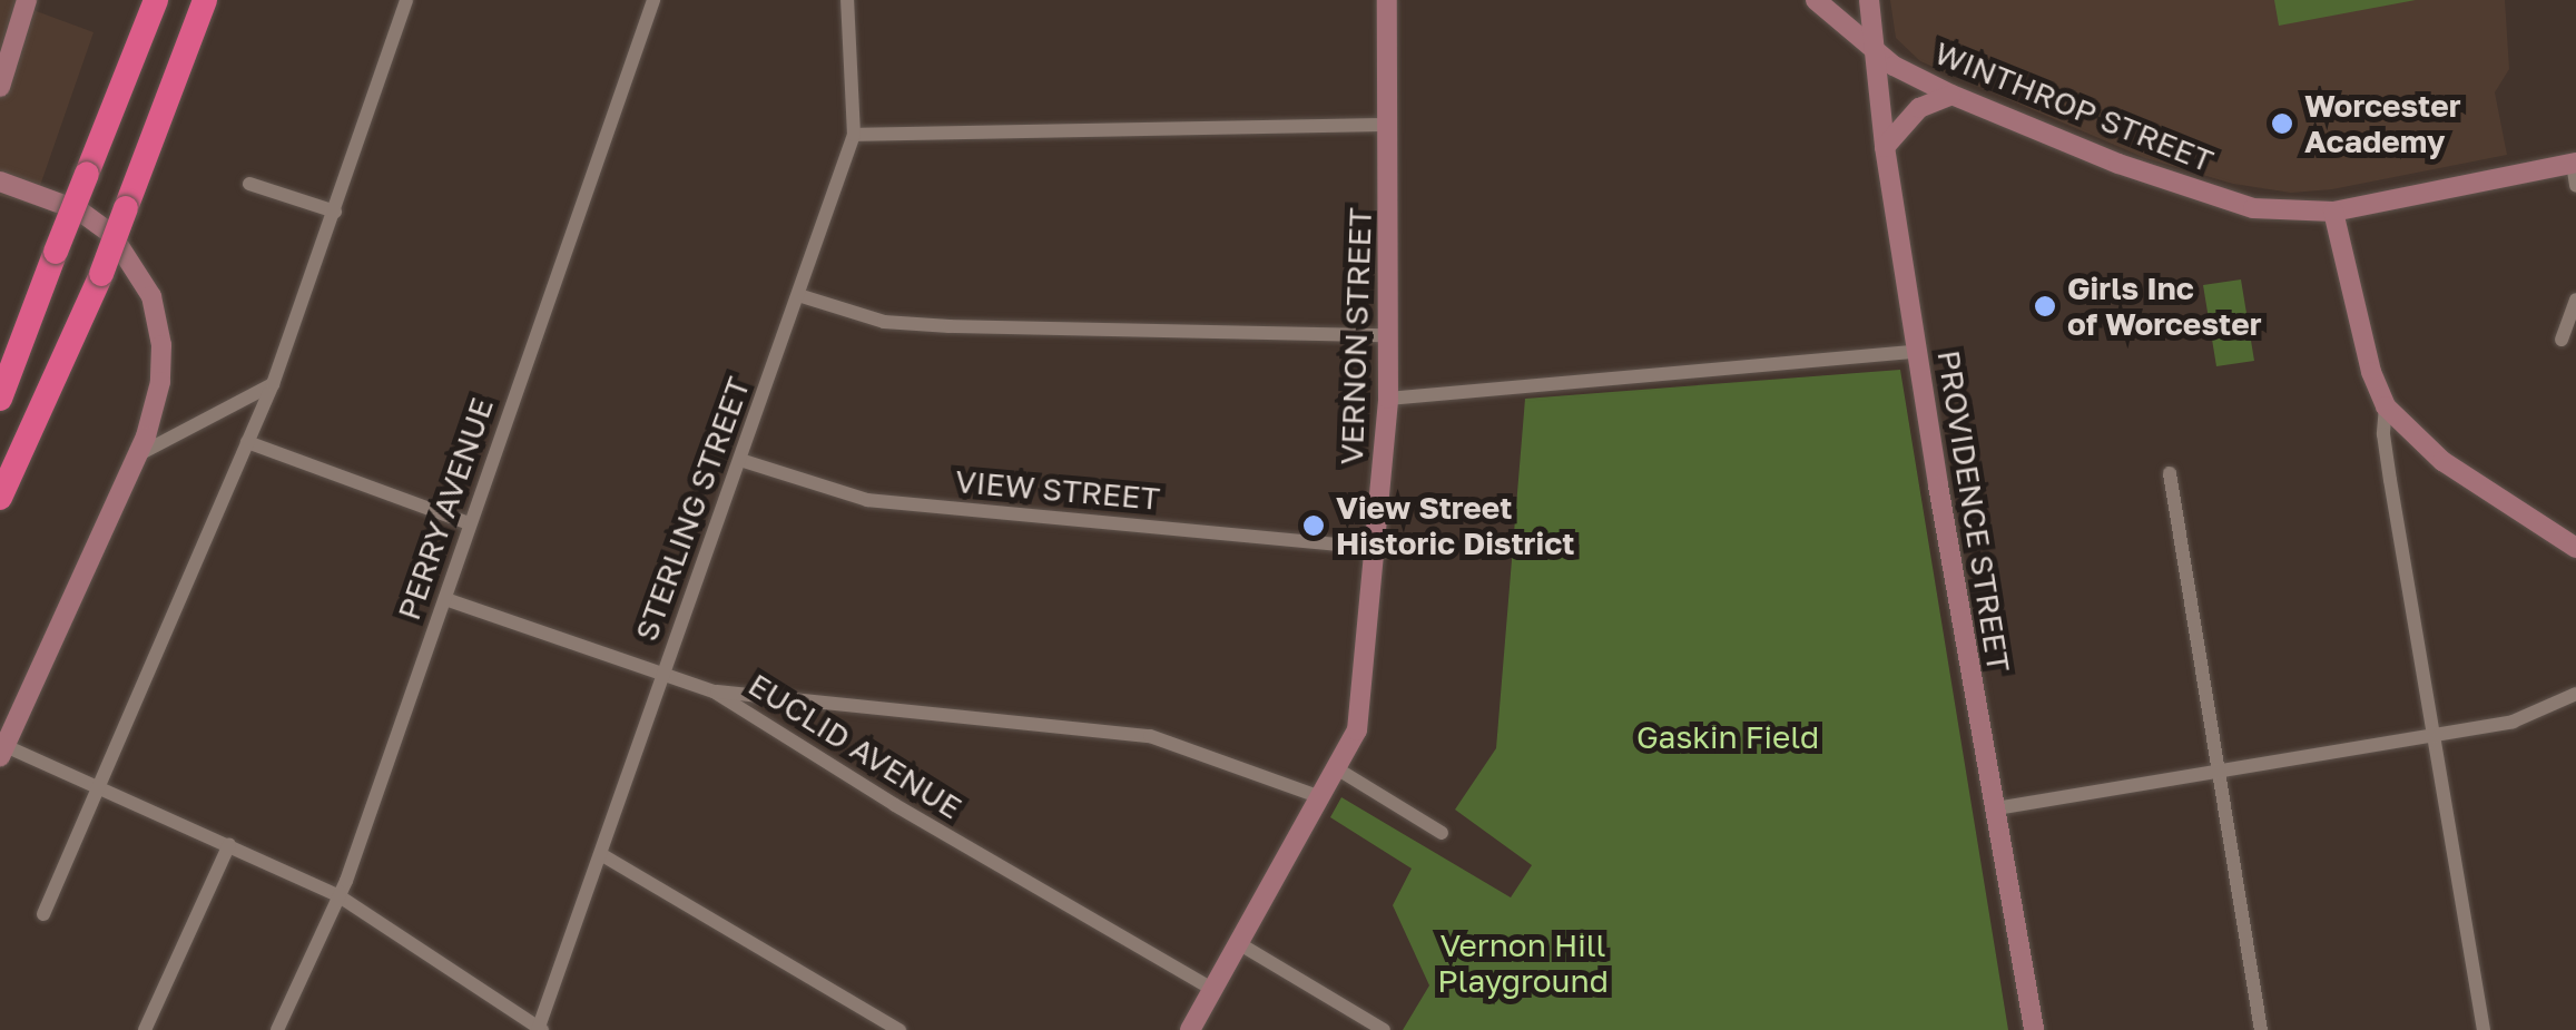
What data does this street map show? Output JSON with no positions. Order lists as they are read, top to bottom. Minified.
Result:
{"streets":{"street":["WINTHROP STREET","VERNON STREET","VIEW STREET","PERRY AVENUE","STERLING STREET","PROVIDENCE STREET","EUCLID AVENUE"]},"crossings":[["WINTHROP STREET","PROVIDENCE STREET"],["VERNON STREET","VIEW STREET"],["VERNON STREET","EUCLID AVENUE"],["VIEW STREET","STERLING STREET"],["PERRY AVENUE","EUCLID AVENUE"],["STERLING STREET","EUCLID AVENUE"]],"parks":["Gaskin Field","Vernon Hill Playground"],"places":["Worcester Academy","Girls Inc of Worcester","View Street Historic District"]}
